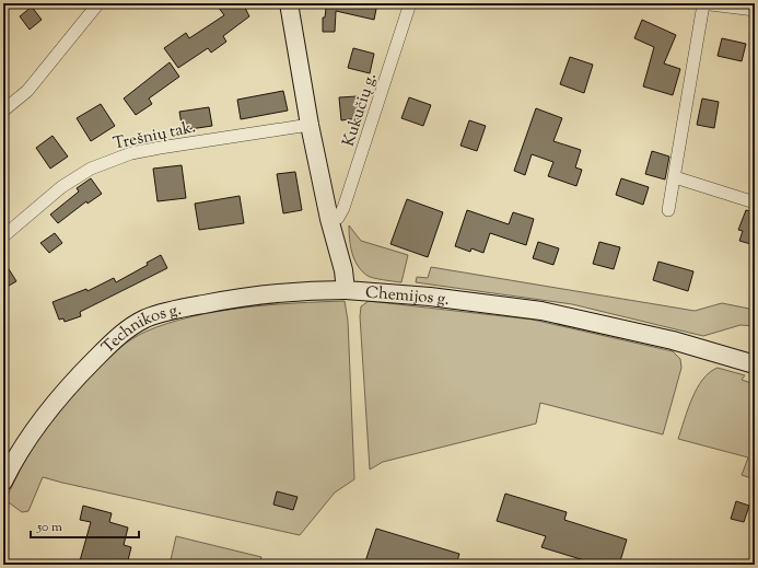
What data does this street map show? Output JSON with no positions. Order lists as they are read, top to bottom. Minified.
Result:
{"streets":{"main road":["Chemijos g.","Technikos g."],"street":["Kukučių g.","Trešnių tak."]},"crossings":[["Kukučių g.","Chemijos g."],["Trešnių tak.","Chemijos g."],["Chemijos g.","Technikos g."]],"scale_bar":"50 m"}
